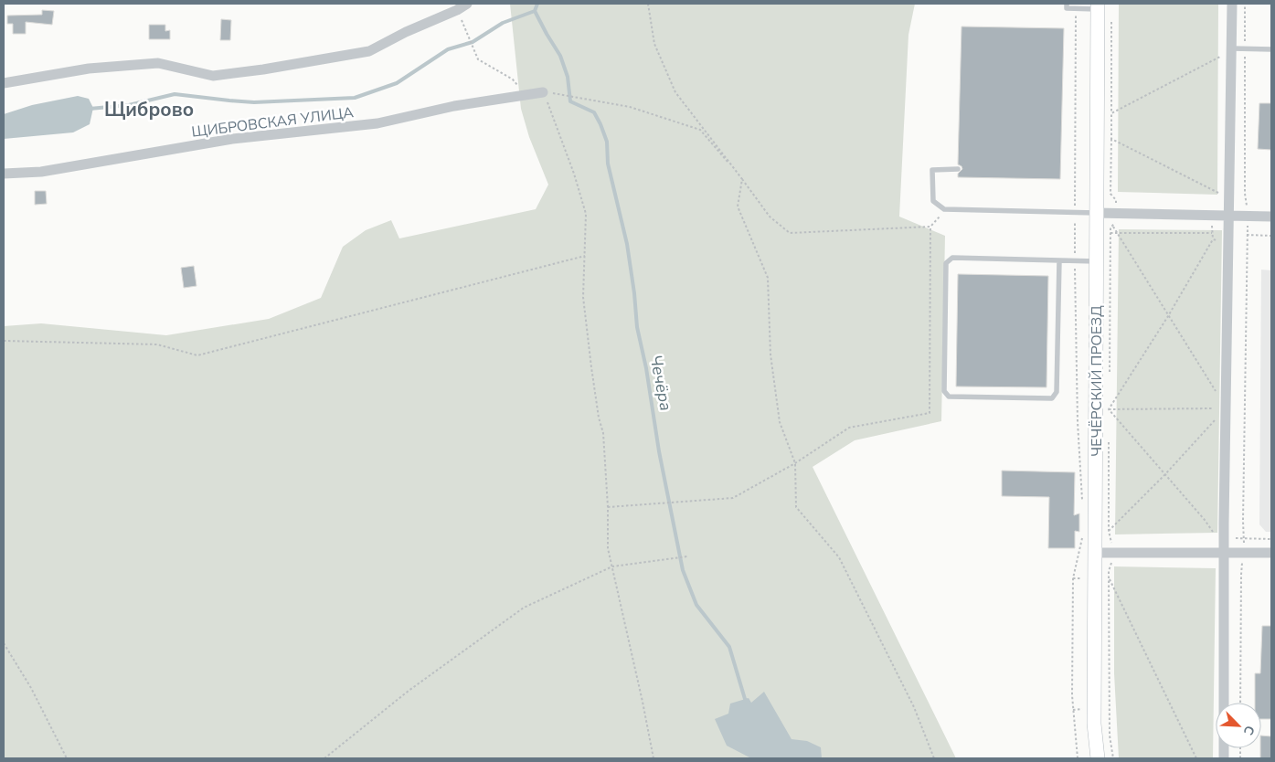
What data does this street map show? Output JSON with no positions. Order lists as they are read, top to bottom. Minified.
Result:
{"streets":{"main road":["ЧЕЧЁРСКИЙ ПРОЕЗД"],"street":["ЩИБРОВСКАЯ УЛИЦА"]},"districts":["Щиброво"],"water":["Чечёра"],"north":"bottom right"}
